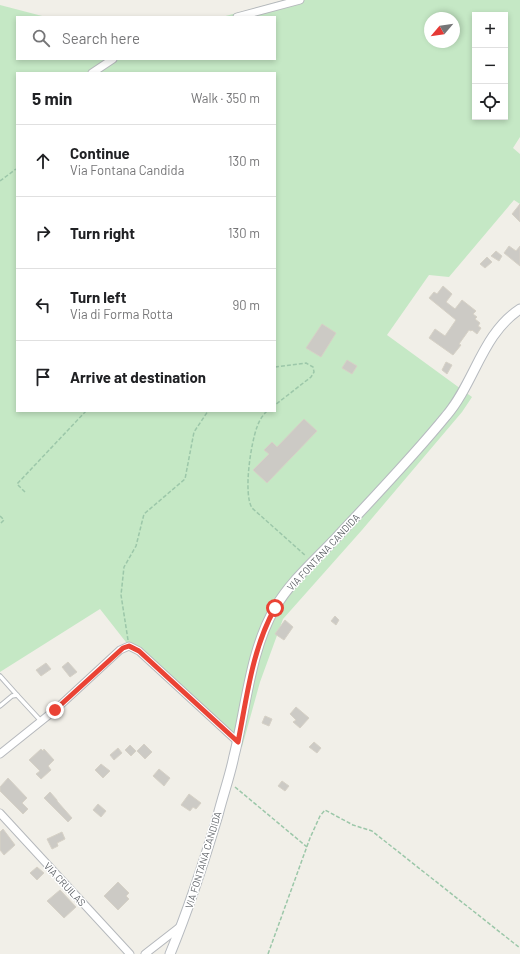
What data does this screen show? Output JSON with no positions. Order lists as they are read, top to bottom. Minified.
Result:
{"streets":{"main road":["VIA FONTANA CANDIDA"],"street":["VIA CRUILAS"]},"north":"bottom left","page":{"map_buttons":["+","−"],"search":"Search here","heading":["5 min","Walk · 350 m"],"list":[["Continue","Via Fontana Candida","130 m"],["Turn right","130 m"],["Turn left","Via di Forma Rotta","90 m"],"Arrive at destination"]}}
